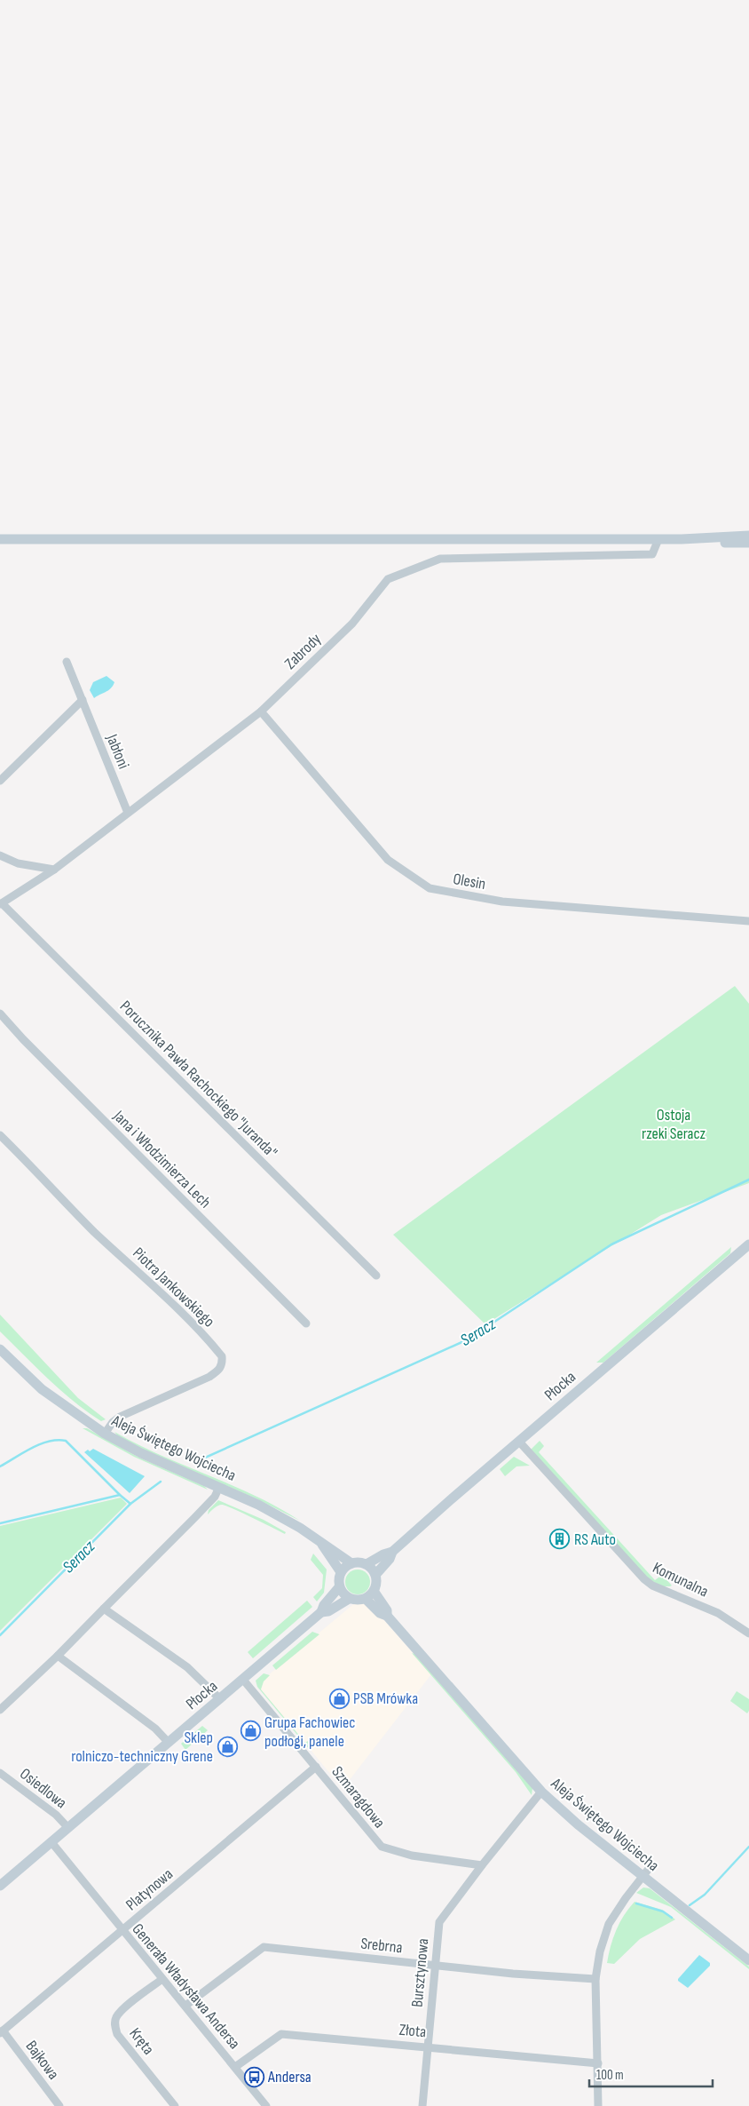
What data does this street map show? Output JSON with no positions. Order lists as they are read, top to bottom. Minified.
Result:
{"streets":{"street":["Zabrody","Jabłoni","Olesin","Porucznika Pawła Rachockiego \"Juranda\"","Jana i Włodzimierza Lech","Piotra Jankowskiego","Płocka","Aleja Świętego Wojciecha","Komunalna","Osiedlowa","Szmaragdowa","Platynowa","Srebrna","Bursztynowa","Generała Władysława Andersa","Złota","Kręta","Bajkowa"]},"crossings":[["Zabrody","Jabłoni"],["Zabrody","Olesin"],["Zabrody","Porucznika Pawła Rachockiego \"Juranda\""],["Piotra Jankowskiego","Aleja Świętego Wojciecha"],["Płocka","Aleja Świętego Wojciecha"],["Płocka","Komunalna"],["Płocka","Osiedlowa"],["Płocka","Szmaragdowa"],["Płocka","Generała Władysława Andersa"],["Szmaragdowa","Platynowa"],["Szmaragdowa","Bursztynowa"],["Platynowa","Generała Władysława Andersa"],["Platynowa","Bajkowa"],["Srebrna","Bursztynowa"],["Srebrna","Generała Władysława Andersa"],["Bursztynowa","Złota"],["Generała Władysława Andersa","Złota"],["Generała Władysława Andersa","Kręta"]],"water":["Seracz"],"parks":["Ostoja rzeki Seracz"],"places":{"building":["RS Auto"],"shop":["PSB Mrówka","Grupa Fachowiec podłogi, panele","Sklep rolniczo-techniczny Grene"],"bus stop":["Andersa"]},"scale_bar":"100 m"}
